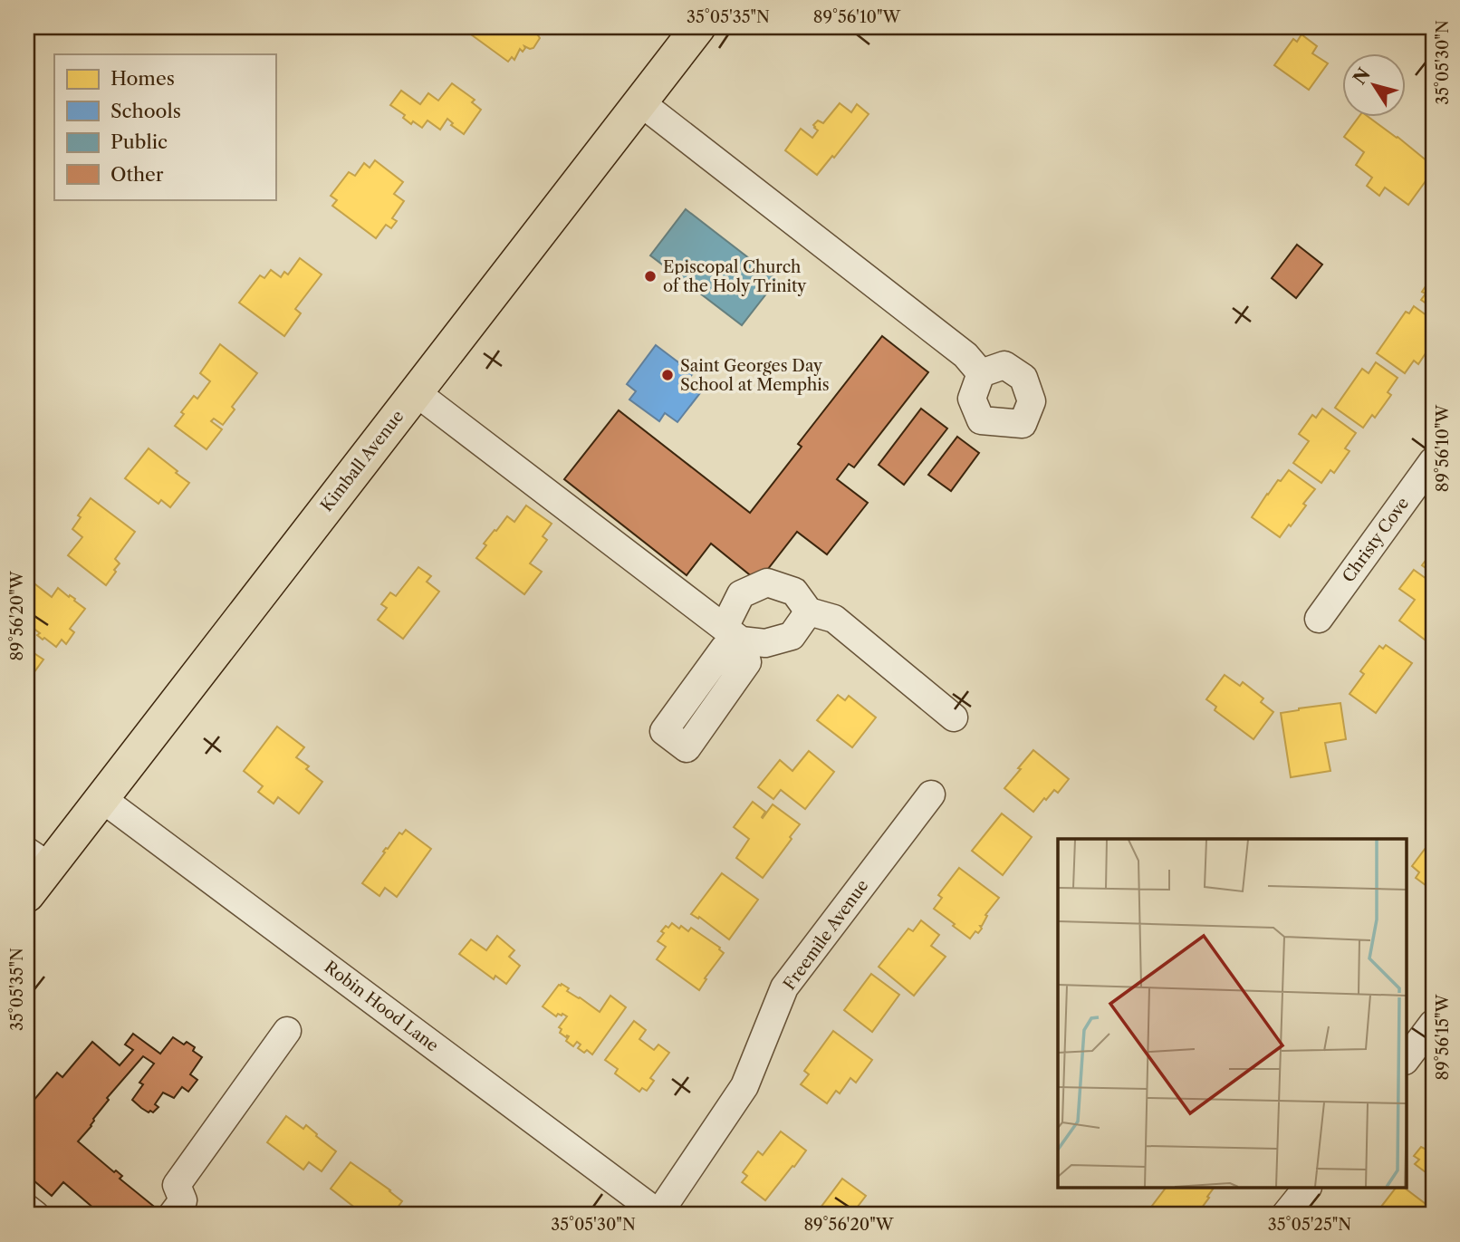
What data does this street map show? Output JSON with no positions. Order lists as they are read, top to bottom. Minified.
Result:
{"streets":{"main road":["Kimball Avenue"],"street":["Christy Cove","Freemile Avenue","Robin Hood Lane"]},"crossings":[["Kimball Avenue","Robin Hood Lane"],["Freemile Avenue","Robin Hood Lane"]],"places":["Episcopal Church of the Holy Trinity","Saint Georges Day School at Memphis"],"legend":["Homes","Schools","Public","Other"],"north":"top left","coordinates":["35°05'35\"N","89°56'10\"W","35°05'30\"N","89°56'20\"W","89°56'15\"W","35°05'25\"N"]}
